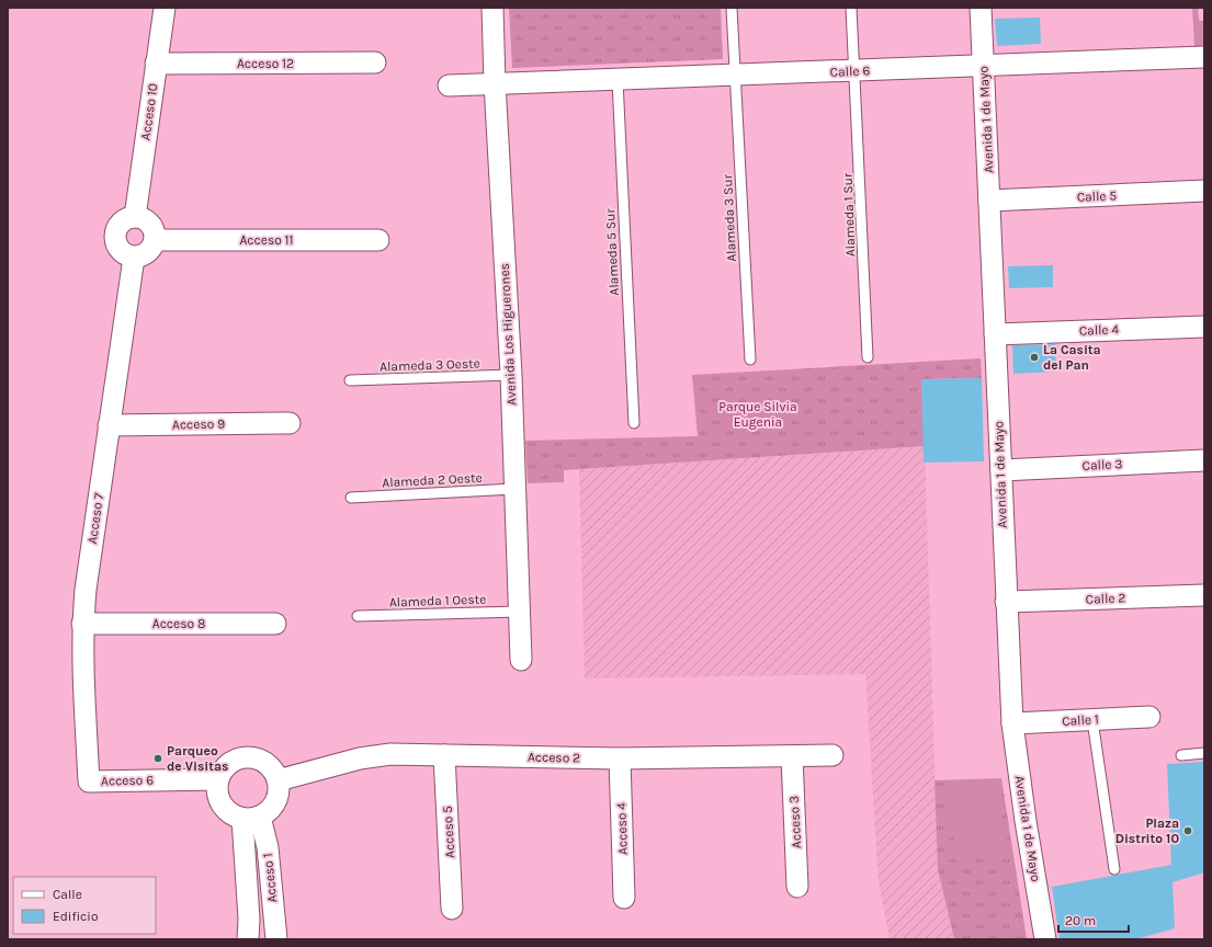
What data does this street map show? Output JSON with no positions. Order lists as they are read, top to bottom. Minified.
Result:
{"streets":{"street":["Acceso 12","Calle 6","Acceso 10","Avenida 1 de Mayo","Calle 5","Acceso 11","Calle 4","Avenida Los Higuerones","Acceso 9","Calle 3","Acceso 7","Calle 2","Acceso 8","Calle 1","Acceso 2","Acceso 6","Acceso 3","Acceso 4","Acceso 5","Acceso 1"],"lane":["Alameda 1 Sur","Alameda 3 Sur","Alameda 5 Sur","Alameda 3 Oeste","Alameda 2 Oeste","Alameda 1 Oeste"]},"crossings":[["Acceso 12","Acceso 10"],["Calle 6","Avenida 1 de Mayo"],["Calle 6","Alameda 1 Sur"],["Calle 6","Alameda 3 Sur"],["Calle 6","Alameda 5 Sur"],["Calle 6","Avenida Los Higuerones"],["Acceso 10","Acceso 11"],["Acceso 10","Acceso 7"],["Avenida 1 de Mayo","Calle 5"],["Avenida 1 de Mayo","Calle 4"],["Avenida 1 de Mayo","Calle 3"],["Avenida 1 de Mayo","Calle 2"],["Avenida 1 de Mayo","Calle 1"],["Acceso 11","Acceso 7"],["Avenida Los Higuerones","Alameda 3 Oeste"],["Avenida Los Higuerones","Alameda 2 Oeste"],["Avenida Los Higuerones","Alameda 1 Oeste"],["Acceso 9","Acceso 7"],["Acceso 7","Acceso 8"],["Acceso 7","Acceso 6"],["Acceso 2","Acceso 6"],["Acceso 2","Acceso 3"],["Acceso 2","Acceso 4"],["Acceso 2","Acceso 5"],["Acceso 2","Acceso 1"],["Acceso 6","Acceso 1"]],"parks":["Parque Silvia Eugenia"],"places":["La Casita del Pan","Parqueo de Visitas","Plaza Distrito 10"],"legend":["Calle","Edificio"],"scale_bar":"20 m"}
